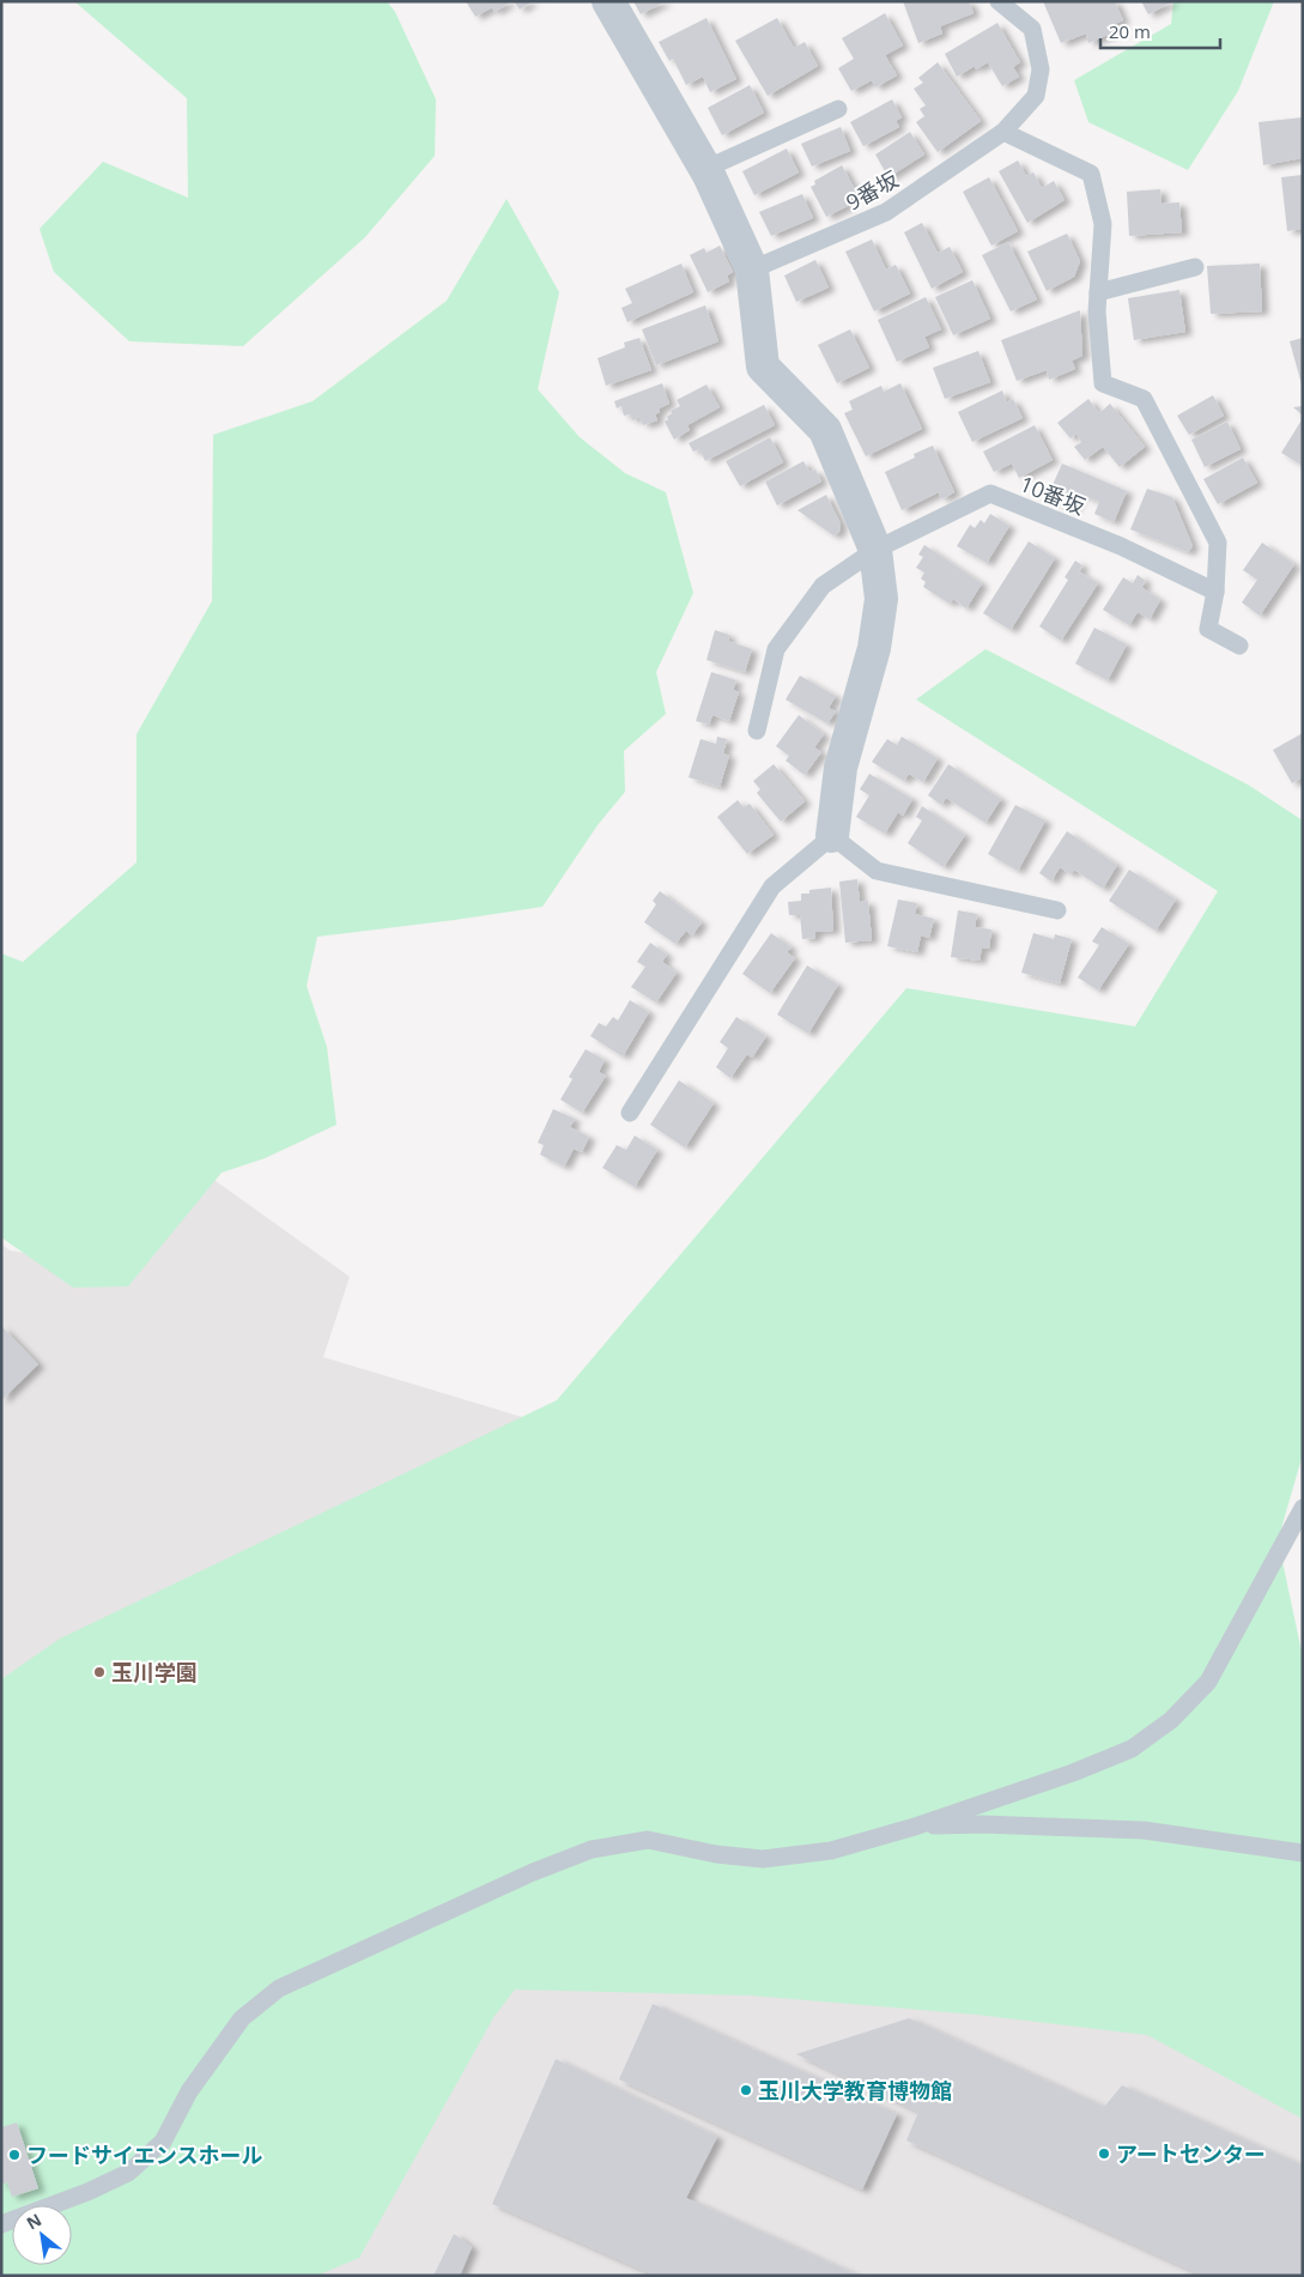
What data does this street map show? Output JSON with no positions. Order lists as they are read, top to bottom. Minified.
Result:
{"streets":{"lane":["9番坂","10番坂"]},"places":["玉川学園","玉川大学教育博物館","アートセンター","フードサイエンスホール"],"scale_bar":"20 m","north":"top left"}
